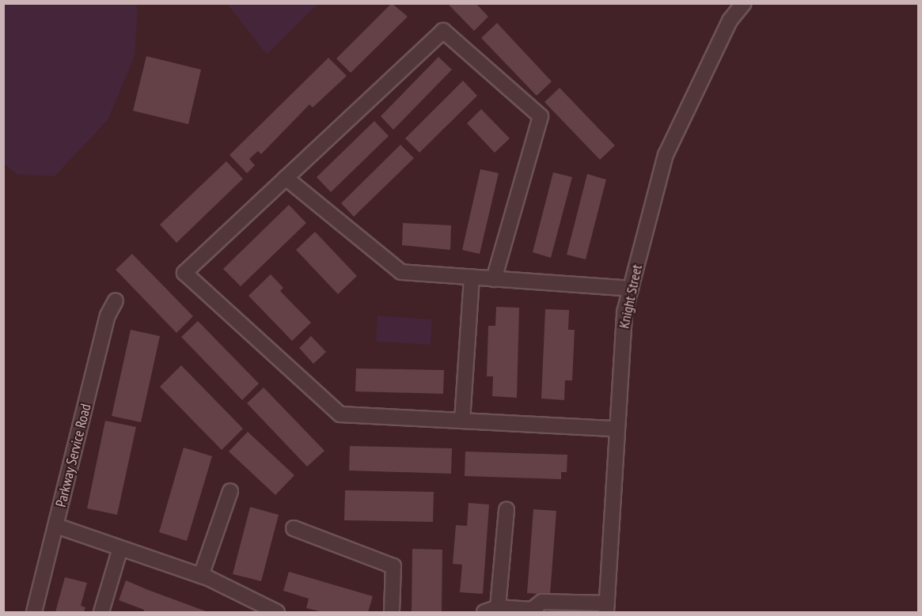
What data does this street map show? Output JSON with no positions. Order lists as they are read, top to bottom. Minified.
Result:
{"streets":{"street":["Knight Street","Parkway Service Road"]}}
